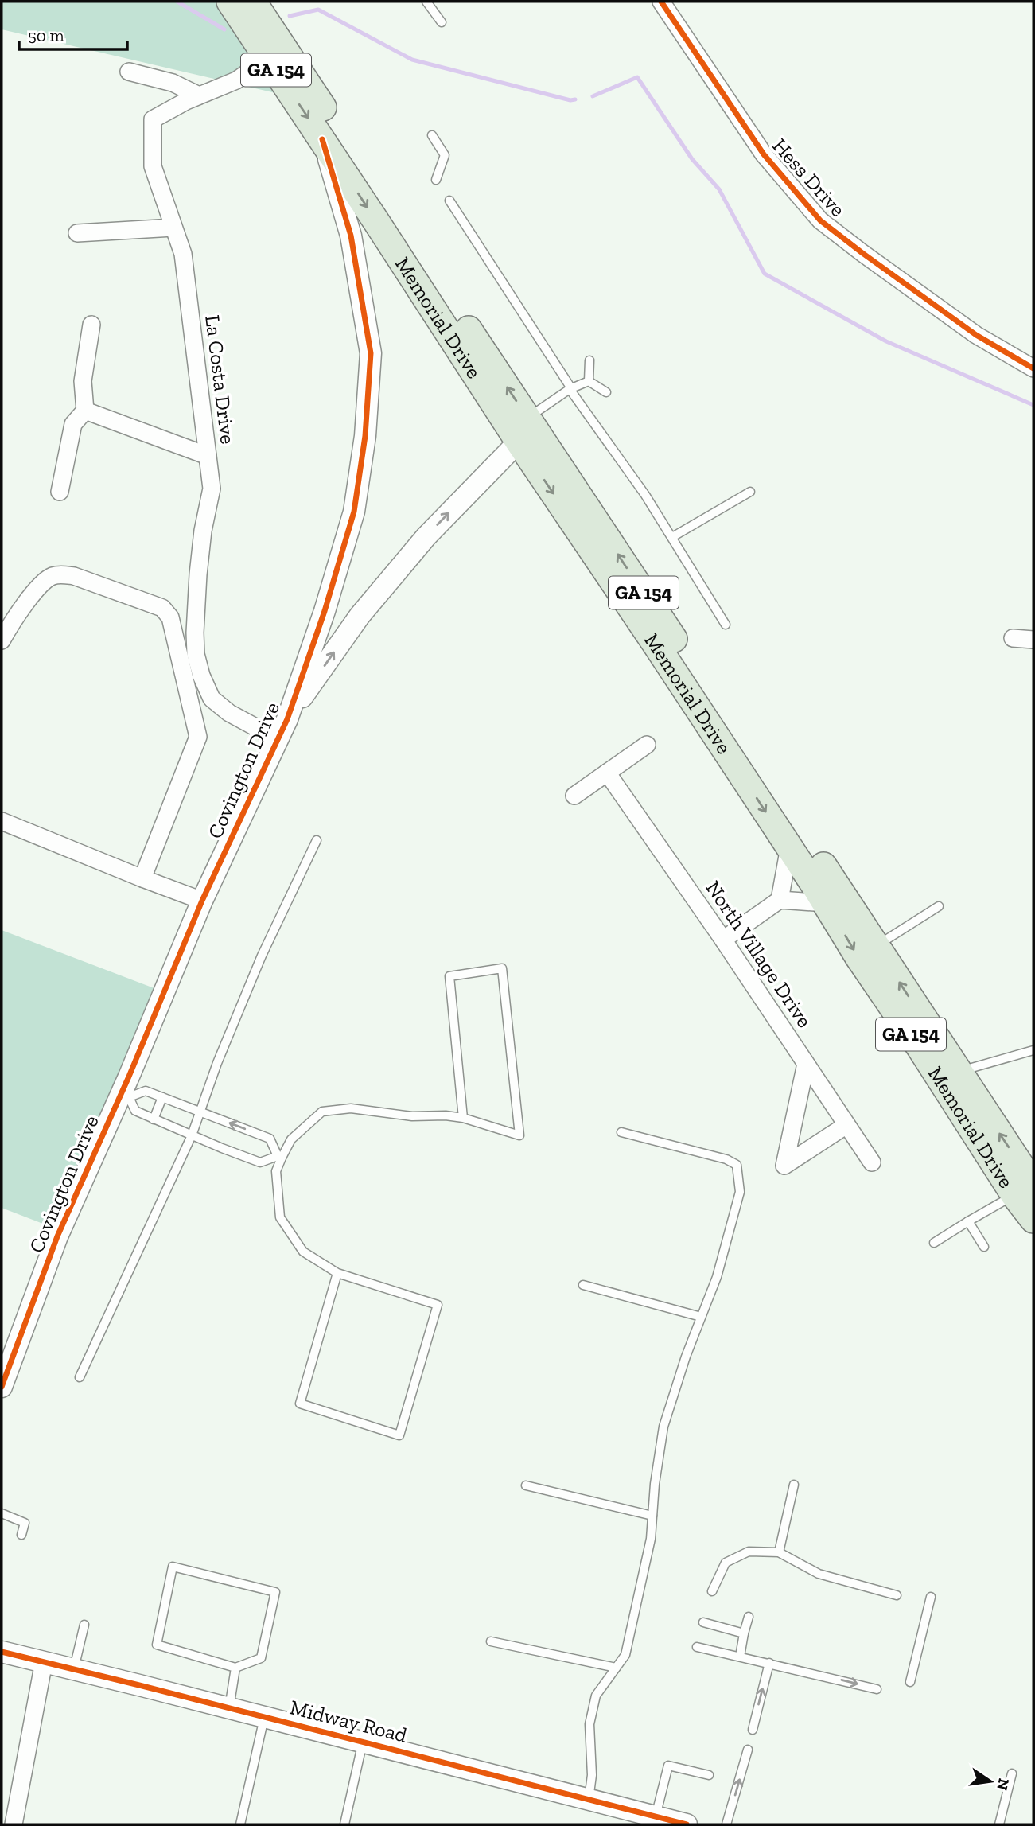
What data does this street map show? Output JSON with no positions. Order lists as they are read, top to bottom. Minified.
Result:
{"streets":{"main road":["GA 154","Memorial Drive"],"street":["Hess Drive","La Costa Drive","Covington Drive","North Village Drive","Midway Road"]},"crossings":[["Memorial Drive","La Costa Drive"],["Memorial Drive","Covington Drive"],["La Costa Drive","Covington Drive"]],"scale_bar":"50 m","north":"right"}
